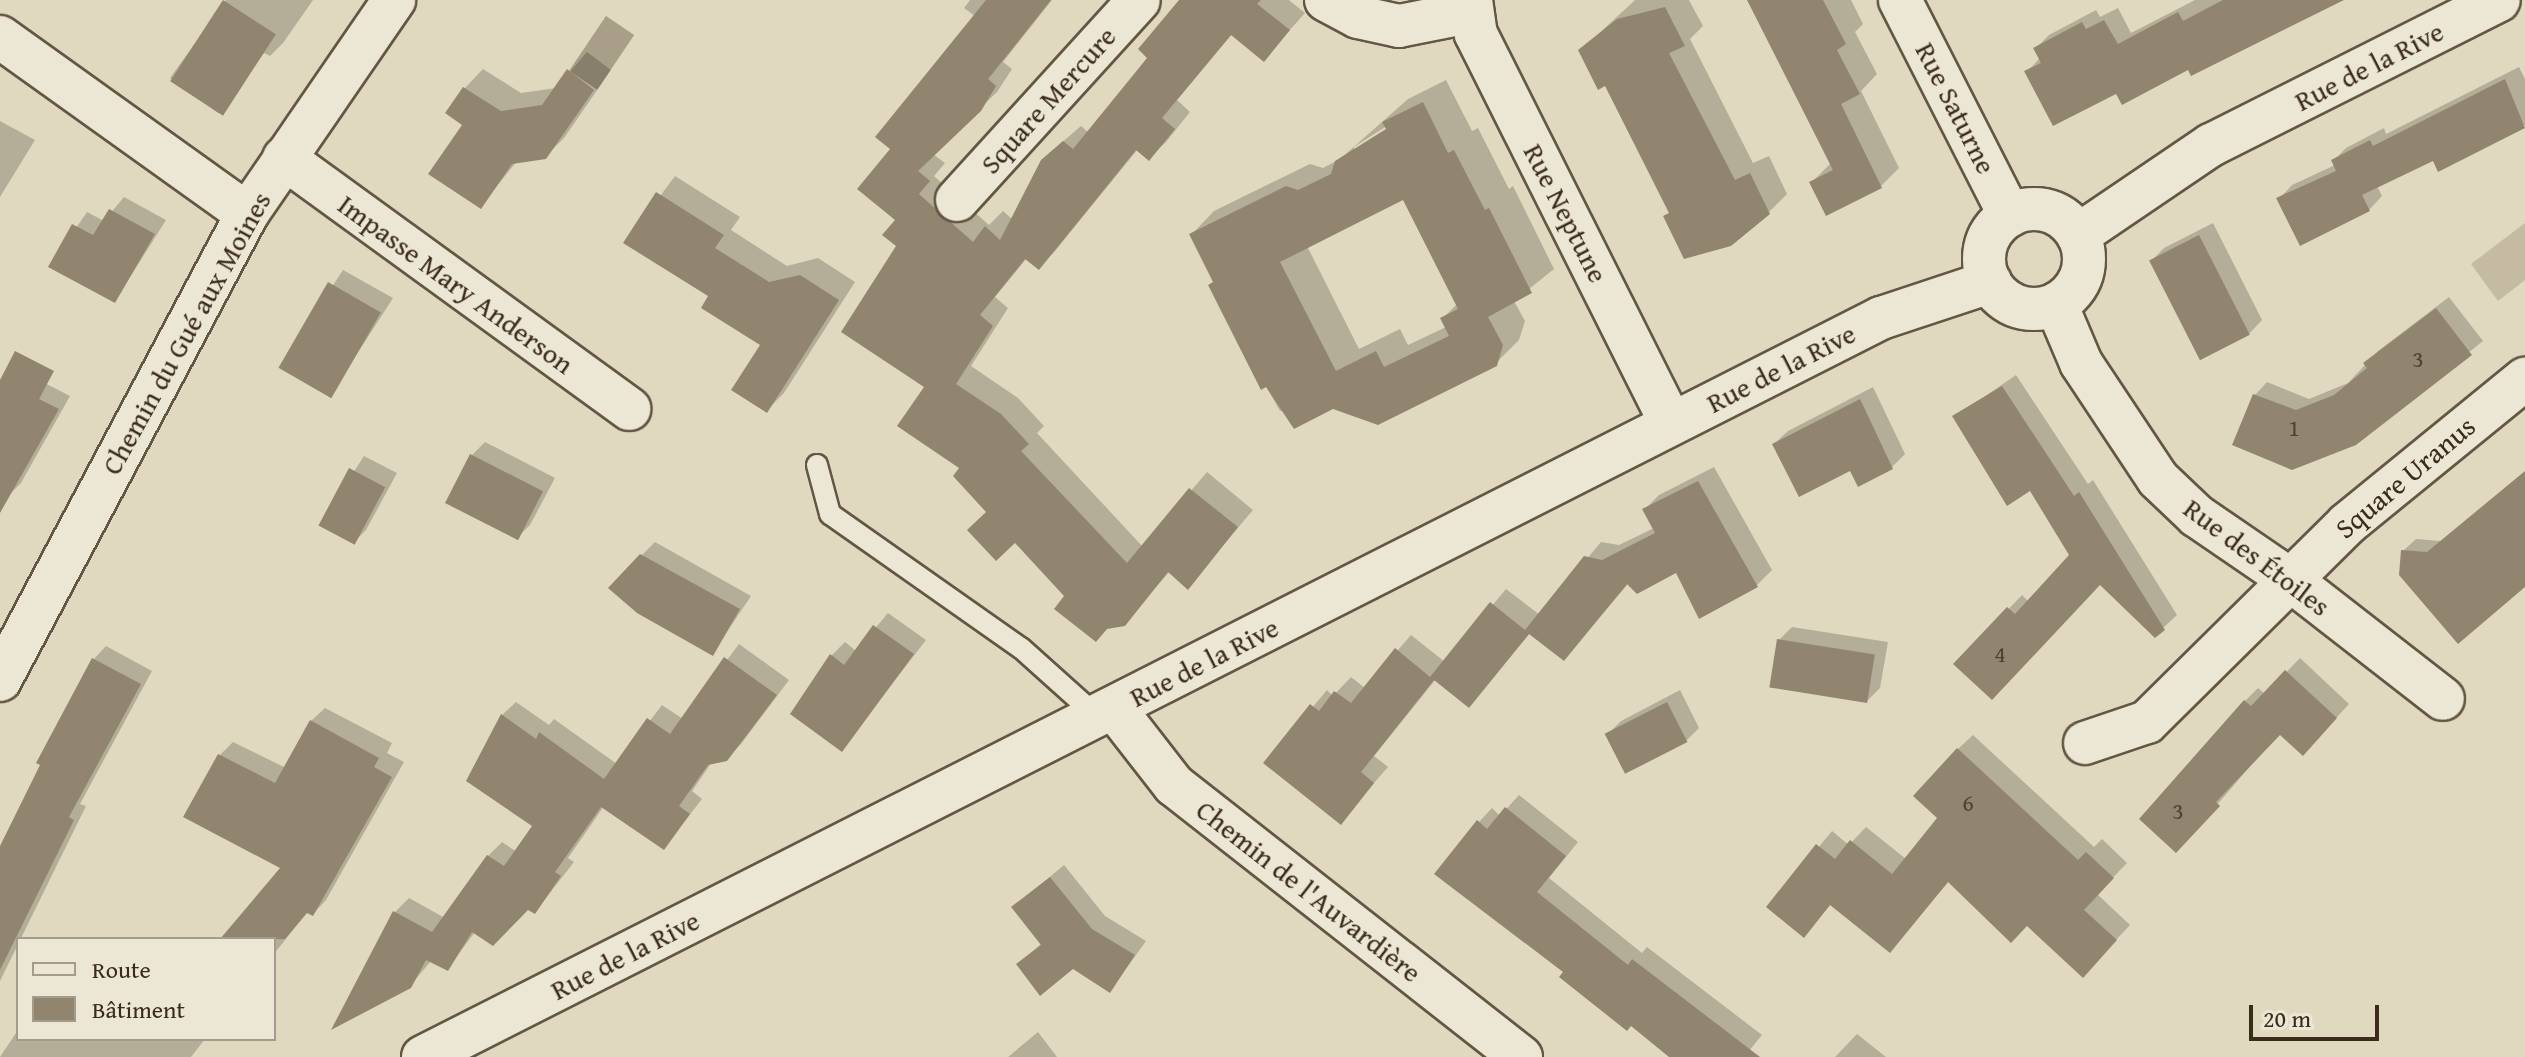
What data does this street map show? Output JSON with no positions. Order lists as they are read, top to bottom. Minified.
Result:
{"streets":{"street":["Rue de la Rive","Square Mercure","Rue Saturne","Rue Neptune","Impasse Mary Anderson","Chemin du Gué aux Moines","Square Uranus","Rue des Étoiles","Chemin de l'Auvardière"]},"crossings":[["Rue de la Rive","Rue Saturne"],["Rue de la Rive","Rue Neptune"],["Rue de la Rive","Rue des Étoiles"],["Rue de la Rive","Chemin de l'Auvardière"],["Rue Saturne","Rue des Étoiles"],["Impasse Mary Anderson","Chemin du Gué aux Moines"],["Square Uranus","Rue des Étoiles"]],"house_numbers":["3","1","4","6","3"],"legend":["Route","Bâtiment"],"scale_bar":"20 m"}
